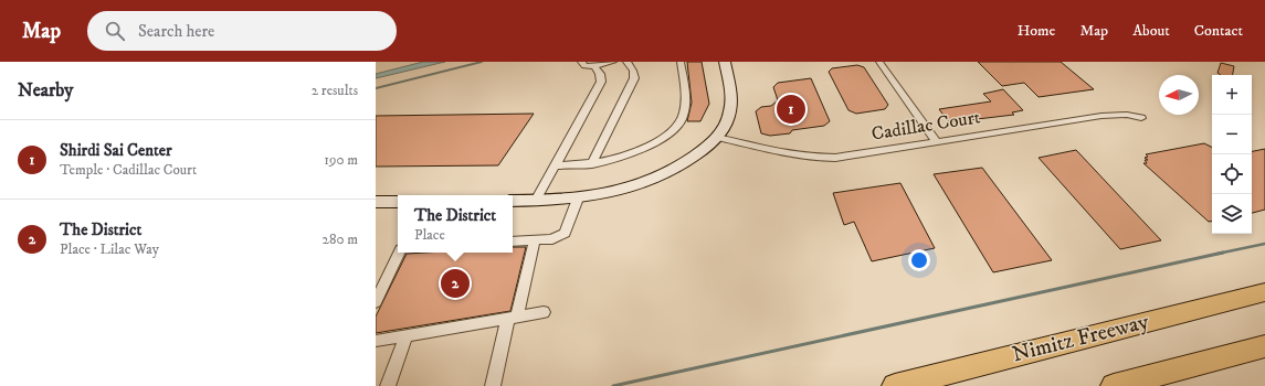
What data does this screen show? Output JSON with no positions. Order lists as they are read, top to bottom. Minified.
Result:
{"streets":{"highway":["Nimitz Freeway"],"street":["Cadillac Court"]},"north":"left","page":{"header":"Map","search":"Search here","nav":["Home","Map","About","Contact"],"heading":["Nearby","2 results"],"map_buttons":["+","−"],"pins":["1","2"],"list":[{"mark":"1","name":"Shirdi Sai Center","note":"Temple · Cadillac Court","value":"190 m"},{"mark":"2","name":"The District","note":"Place · Lilac Way","value":"280 m"}],"popup":["The District","Place"]}}
